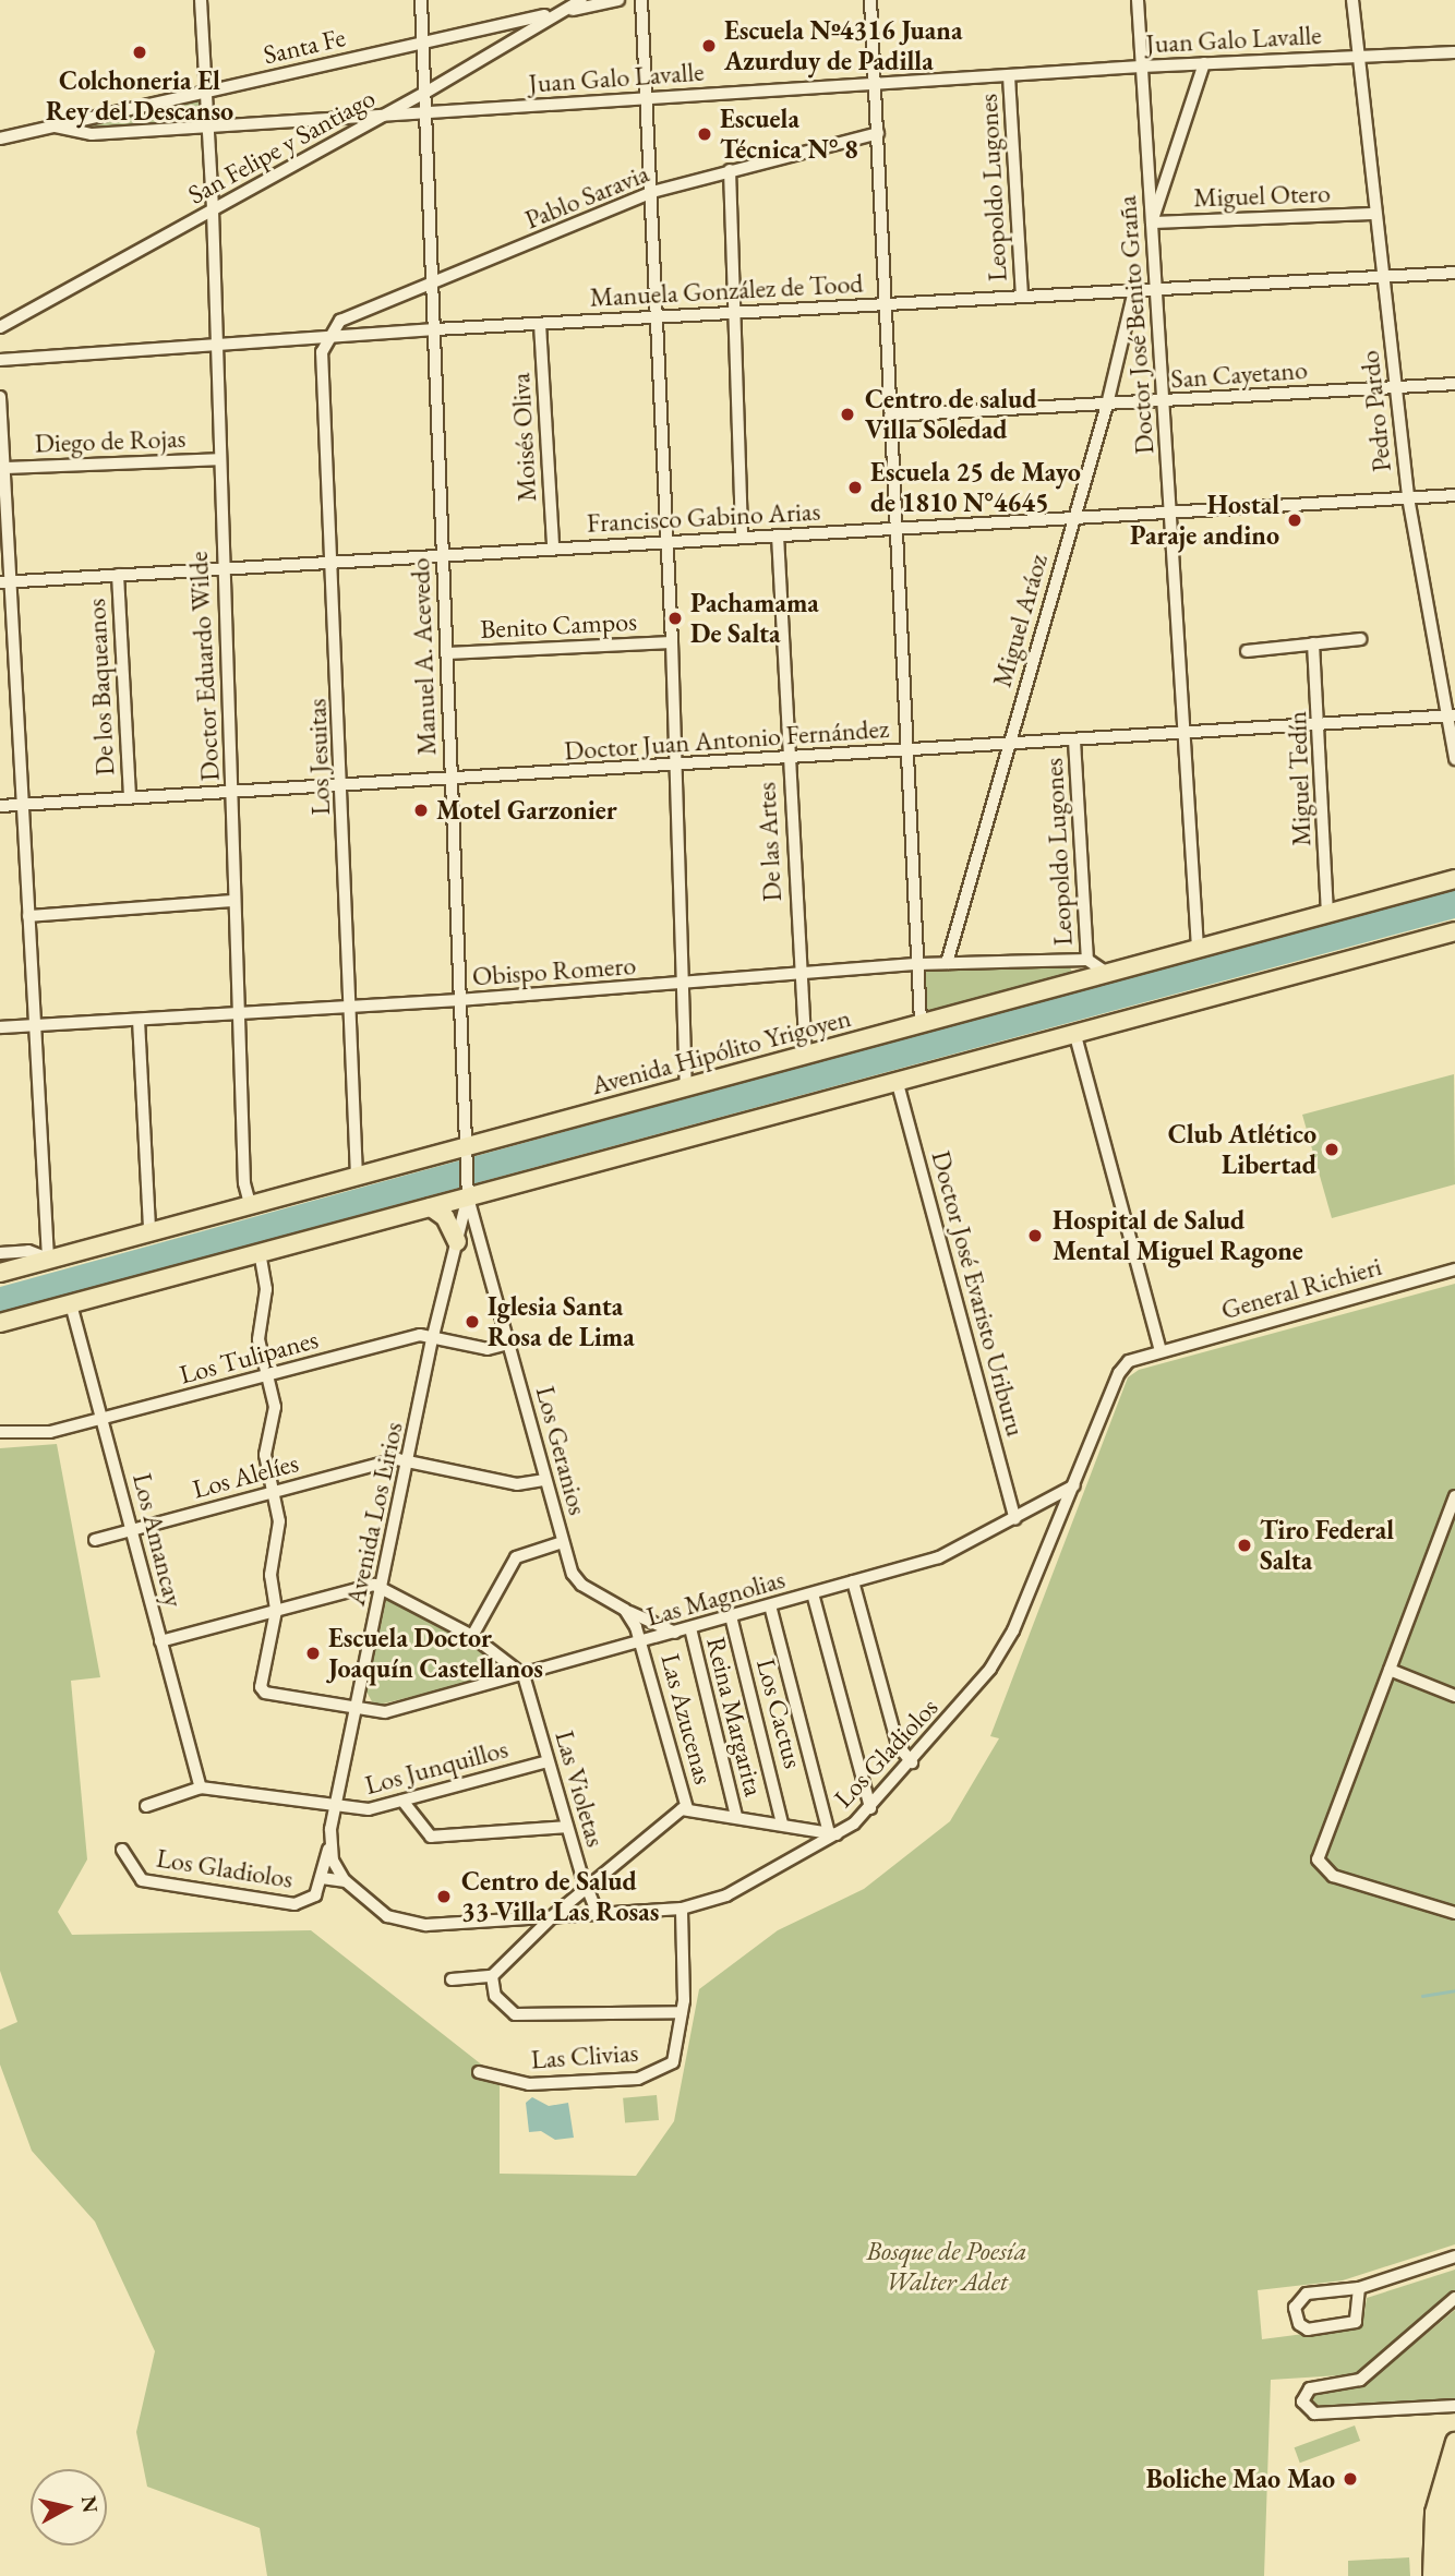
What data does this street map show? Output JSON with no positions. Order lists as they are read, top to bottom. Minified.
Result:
{"streets":{"highway":["Avenida Hipólito Yrigoyen"],"street":["Juan Galo Lavalle","Santa Fe","San Felipe y Santiago","Leopoldo Lugones","Miguel Otero","Pablo Saravia","Manuela González de Tood","Doctor José Benito Graña","San Cayetano","Pedro Pardo","Moisés Oliva","Diego de Rojas","Francisco Gabino Arias","Miguel Aráoz","Benito Campos","Manuel A. Acevedo","Doctor Eduardo Wilde","De los Baqueanos","Doctor Juan Antonio Fernández","Los Jesuitas","Miguel Tedín","De las Artes","Obispo Romero","General Richieri","Doctor José Evaristo Uriburu","Los Tulipanes","Los Geranios","Los Alelíes","Avenida Los Lirios","Los Amancay","Las Magnolias","Los Cactus","Reina Margarita","Las Azucenas","Los Gladiolos","Los Junquillos","Las Violetas","Las Clivias"]},"crossings":[["Juan Galo Lavalle","Santa Fe"],["Juan Galo Lavalle","San Felipe y Santiago"],["Juan Galo Lavalle","Leopoldo Lugones"],["Juan Galo Lavalle","Doctor José Benito Graña"],["Juan Galo Lavalle","Pedro Pardo"],["Juan Galo Lavalle","Manuel A. Acevedo"],["Juan Galo Lavalle","Doctor Eduardo Wilde"],["Santa Fe","San Felipe y Santiago"],["Santa Fe","Manuel A. Acevedo"],["Santa Fe","Doctor Eduardo Wilde"],["San Felipe y Santiago","Manuel A. Acevedo"],["San Felipe y Santiago","Doctor Eduardo Wilde"],["Leopoldo Lugones","Manuela González de Tood"],["Leopoldo Lugones","Doctor Juan Antonio Fernández"],["Leopoldo Lugones","Obispo Romero"],["Miguel Otero","Doctor José Benito Graña"],["Miguel Otero","Pedro Pardo"],["Pablo Saravia","Manuela González de Tood"],["Pablo Saravia","Manuel A. Acevedo"],["Pablo Saravia","Los Jesuitas"],["Manuela González de Tood","Doctor José Benito Graña"],["Manuela González de Tood","Pedro Pardo"],["Manuela González de Tood","Moisés Oliva"],["Manuela González de Tood","Miguel Aráoz"],["Manuela González de Tood","Manuel A. Acevedo"],["Manuela González de Tood","Doctor Eduardo Wilde"],["Manuela González de Tood","Los Jesuitas"],["Doctor José Benito Graña","San Cayetano"],["Doctor José Benito Graña","Francisco Gabino Arias"],["Doctor José Benito Graña","Doctor Juan Antonio Fernández"],["Doctor José Benito Graña","Avenida Hipólito Yrigoyen"],["San Cayetano","Pedro Pardo"],["San Cayetano","Miguel Aráoz"],["Pedro Pardo","Francisco Gabino Arias"],["Pedro Pardo","Doctor Juan Antonio Fernández"],["Moisés Oliva","Francisco Gabino Arias"],["Diego de Rojas","Doctor Eduardo Wilde"],["Francisco Gabino Arias","Miguel Aráoz"],["Francisco Gabino Arias","Manuel A. Acevedo"],["Francisco Gabino Arias","Doctor Eduardo Wilde"],["Francisco Gabino Arias","De los Baqueanos"],["Francisco Gabino Arias","Los Jesuitas"],["Francisco Gabino Arias","De las Artes"],["Miguel Aráoz","Doctor Juan Antonio Fernández"],["Miguel Aráoz","Obispo Romero"],["Benito Campos","Manuel A. Acevedo"],["Manuel A. Acevedo","Doctor Juan Antonio Fernández"],["Manuel A. Acevedo","Obispo Romero"],["Manuel A. Acevedo","Avenida Hipólito Yrigoyen"],["Manuel A. Acevedo","Los Geranios"],["Manuel A. Acevedo","Avenida Los Lirios"],["Doctor Eduardo Wilde","Doctor Juan Antonio Fernández"],["Doctor Eduardo Wilde","Obispo Romero"],["Doctor Eduardo Wilde","Avenida Hipólito Yrigoyen"],["De los Baqueanos","Doctor Juan Antonio Fernández"],["Doctor Juan Antonio Fernández","Los Jesuitas"],["Doctor Juan Antonio Fernández","Miguel Tedín"],["Doctor Juan Antonio Fernández","De las Artes"],["Los Jesuitas","Obispo Romero"],["Los Jesuitas","Avenida Hipólito Yrigoyen"],["Miguel Tedín","Avenida Hipólito Yrigoyen"],["De las Artes","Obispo Romero"],["De las Artes","Avenida Hipólito Yrigoyen"],["General Richieri","Los Gladiolos"],["Doctor José Evaristo Uriburu","Las Magnolias"],["Los Tulipanes","Los Geranios"],["Los Tulipanes","Avenida Los Lirios"],["Los Tulipanes","Los Amancay"],["Los Geranios","Avenida Los Lirios"],["Los Geranios","Las Magnolias"],["Los Geranios","Las Azucenas"],["Los Alelíes","Avenida Los Lirios"],["Los Alelíes","Los Amancay"],["Avenida Los Lirios","Las Magnolias"],["Avenida Los Lirios","Los Gladiolos"],["Avenida Los Lirios","Los Junquillos"],["Los Amancay","Los Junquillos"],["Las Magnolias","Los Cactus"],["Las Magnolias","Reina Margarita"],["Las Magnolias","Las Azucenas"],["Las Magnolias","Los Gladiolos"],["Las Magnolias","Las Violetas"],["Los Gladiolos","Las Violetas"],["Los Gladiolos","Las Clivias"],["Los Junquillos","Las Violetas"]],"parks":["Bosque de Poesía Walter Adet"],"places":["Escuela Nº4316 Juana Azurduy de Padilla","Colchoneria El Rey del Descanso","Escuela Técnica N° 8","Centro de salud Villa Soledad","Escuela 25 de Mayo de 1810 N°4645","Hostal Paraje andino","Pachamama De Salta","Motel Garzonier","Club Atlético Libertad","Hospital de Salud Mental Miguel Ragone","Iglesia Santa Rosa de Lima","Tiro Federal Salta","Escuela Doctor Joaquín Castellanos","Centro de Salud 33 Villa Las Rosas","Boliche Mao Mao"],"north":"right"}
